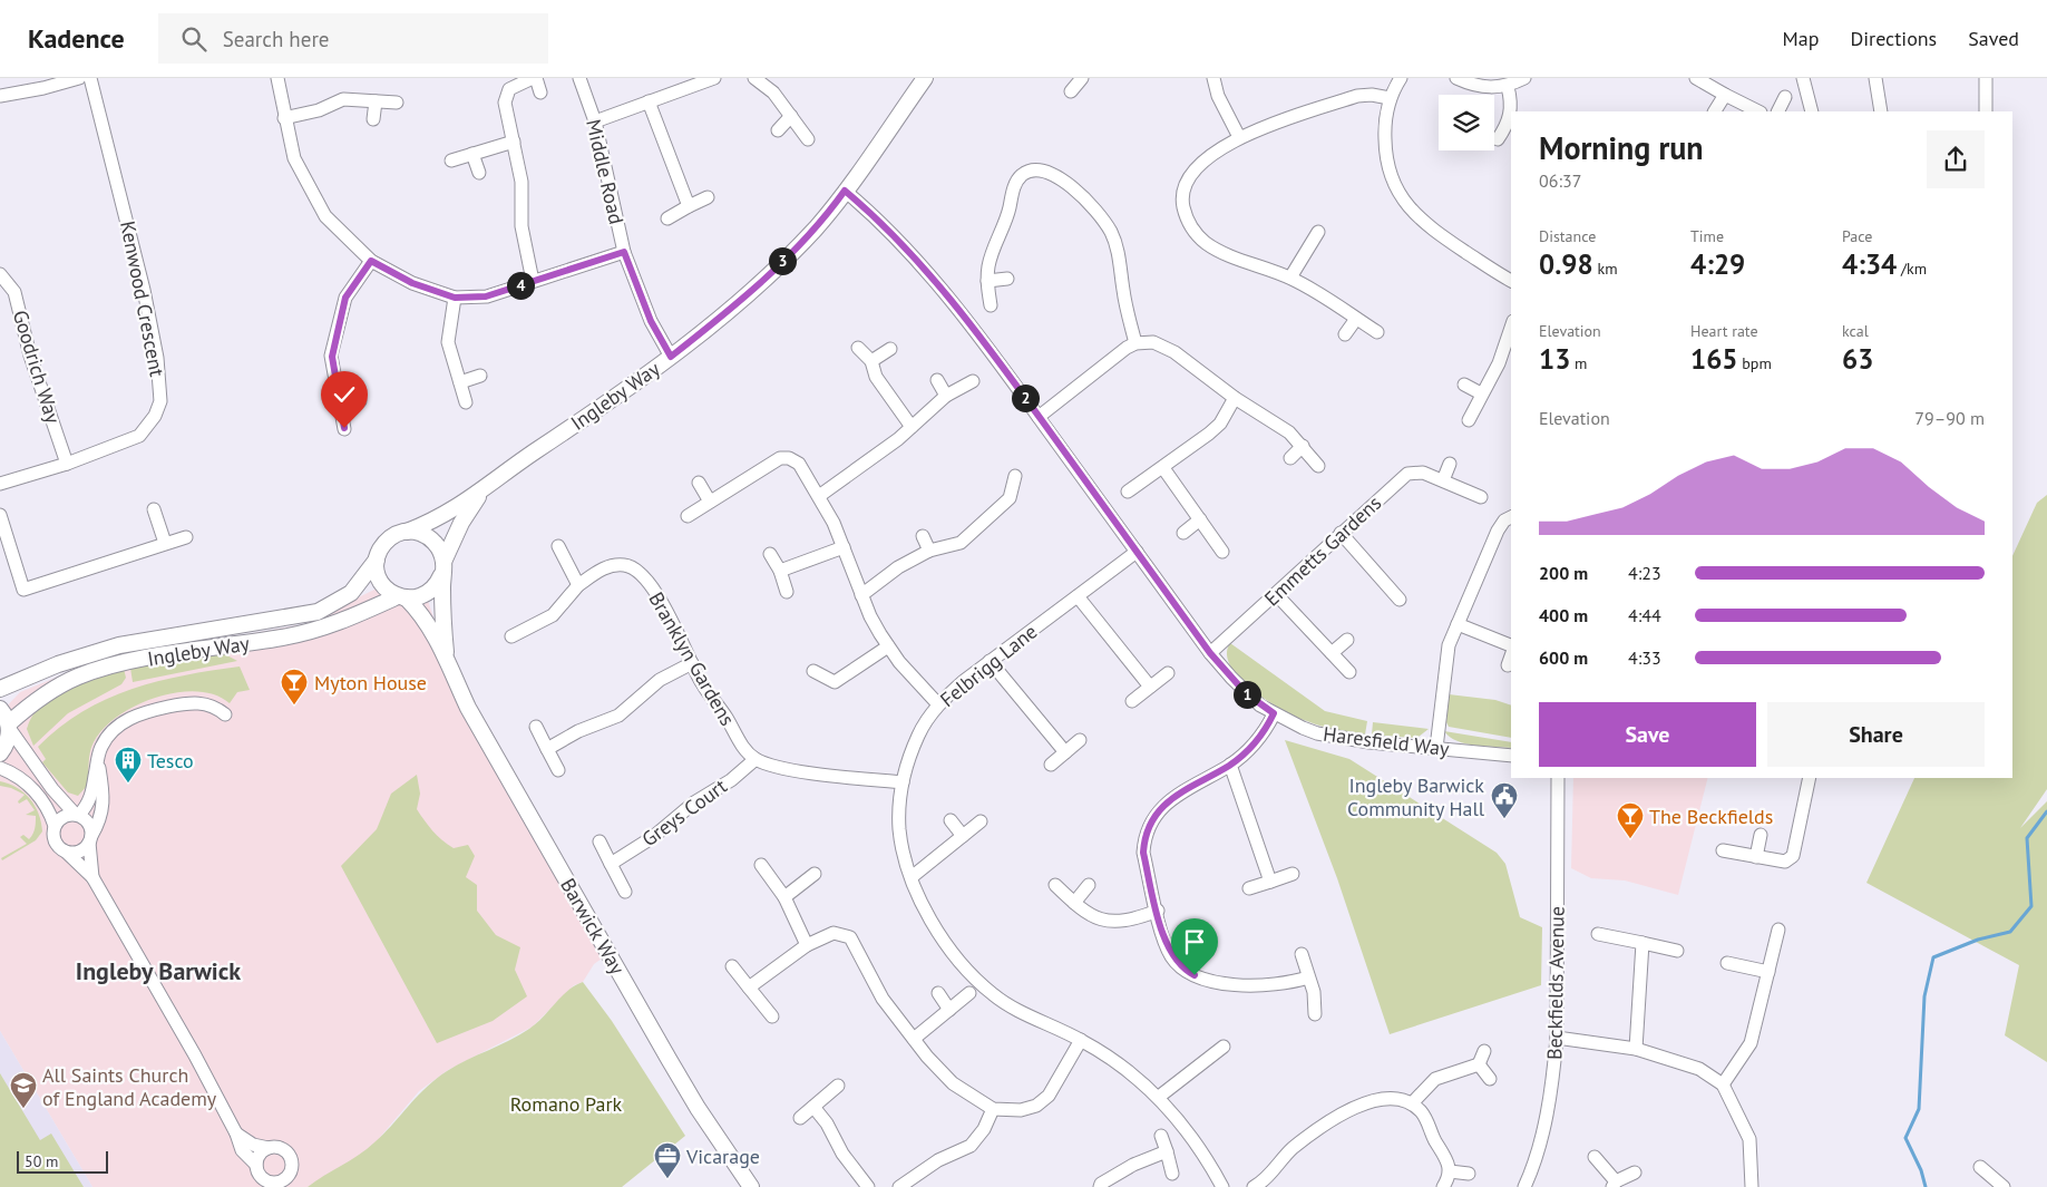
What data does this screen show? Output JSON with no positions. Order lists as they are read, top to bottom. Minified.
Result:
{"streets":{"street":["Middle Road","Kenwood Crescent","Goodrich Way","Ingleby Way","Emmetts Gardens","Branklyn Gardens","Felbrigg Lane","Haresfield Way","Greys Court","Barwick Way","Beckfields Avenue"]},"crossings":[["Middle Road","Ingleby Way"],["Kenwood Crescent","Goodrich Way"],["Ingleby Way","Haresfield Way"],["Ingleby Way","Barwick Way"],["Emmetts Gardens","Haresfield Way"],["Branklyn Gardens","Greys Court"],["Felbrigg Lane","Haresfield Way"]],"districts":["Ingleby Barwick"],"parks":["Romano Park"],"places":{"bar":["Myton House","The Beckfields"],"building":["Tesco"],"public building":["Ingleby Barwick Community Hall"],"school or university":["All Saints Church of England Academy"],"office":["Vicarage"]},"scale_bar":"50 m","page":{"header":"Kadence","search":"Search here","nav":["Map","Directions","Saved"],"heading":["Morning run","06:37"],"stats":[["Distance","0.98 km"],["Time","4:29"],["Pace","4:34 /km"],["Elevation","13 m"],["Heart rate","165 bpm"],["kcal","63"]],"pins":["3","4","2","1"],"chart":["Elevation","79–90 m"],"list":[{"name":"200 m","note":"4:23"},{"name":"400 m","note":"4:44"},{"name":"600 m","note":"4:33"}],"buttons":["Save","Share"],"scale":"50 m"}}
